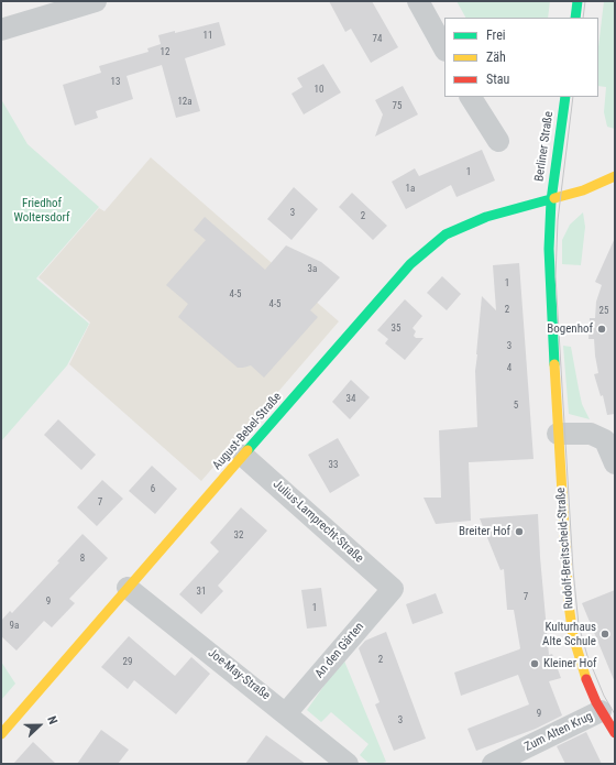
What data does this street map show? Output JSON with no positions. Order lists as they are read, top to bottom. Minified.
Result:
{"streets":{"street":["Berliner Straße","August-Bebel-Straße","Julius-Lamprecht-Straße","Rudolf-Breitscheid-Straße","An den Gärten","Joe-May-Straße","Zum Alten Krug"]},"crossings":[["Berliner Straße","August-Bebel-Straße"],["Berliner Straße","Rudolf-Breitscheid-Straße"],["August-Bebel-Straße","Julius-Lamprecht-Straße"],["August-Bebel-Straße","Rudolf-Breitscheid-Straße"],["August-Bebel-Straße","Joe-May-Straße"],["Julius-Lamprecht-Straße","An den Gärten"],["Rudolf-Breitscheid-Straße","Zum Alten Krug"],["An den Gärten","Joe-May-Straße"]],"parks":["Friedhof Woltersdorf"],"places":["Bogenhof","Breiter Hof","Kulturhaus Alte Schule","Kleiner Hof"],"house_numbers":["11","74","12","13","10","12a","75","1","1a","3","2","3a","1","4-5","4-5","2","25","35","3","4","34","5","33","6","7","32","8","31","7","9","1","9a","2","29","9","3"],"legend":["Frei","Zäh","Stau"],"north":"right"}
